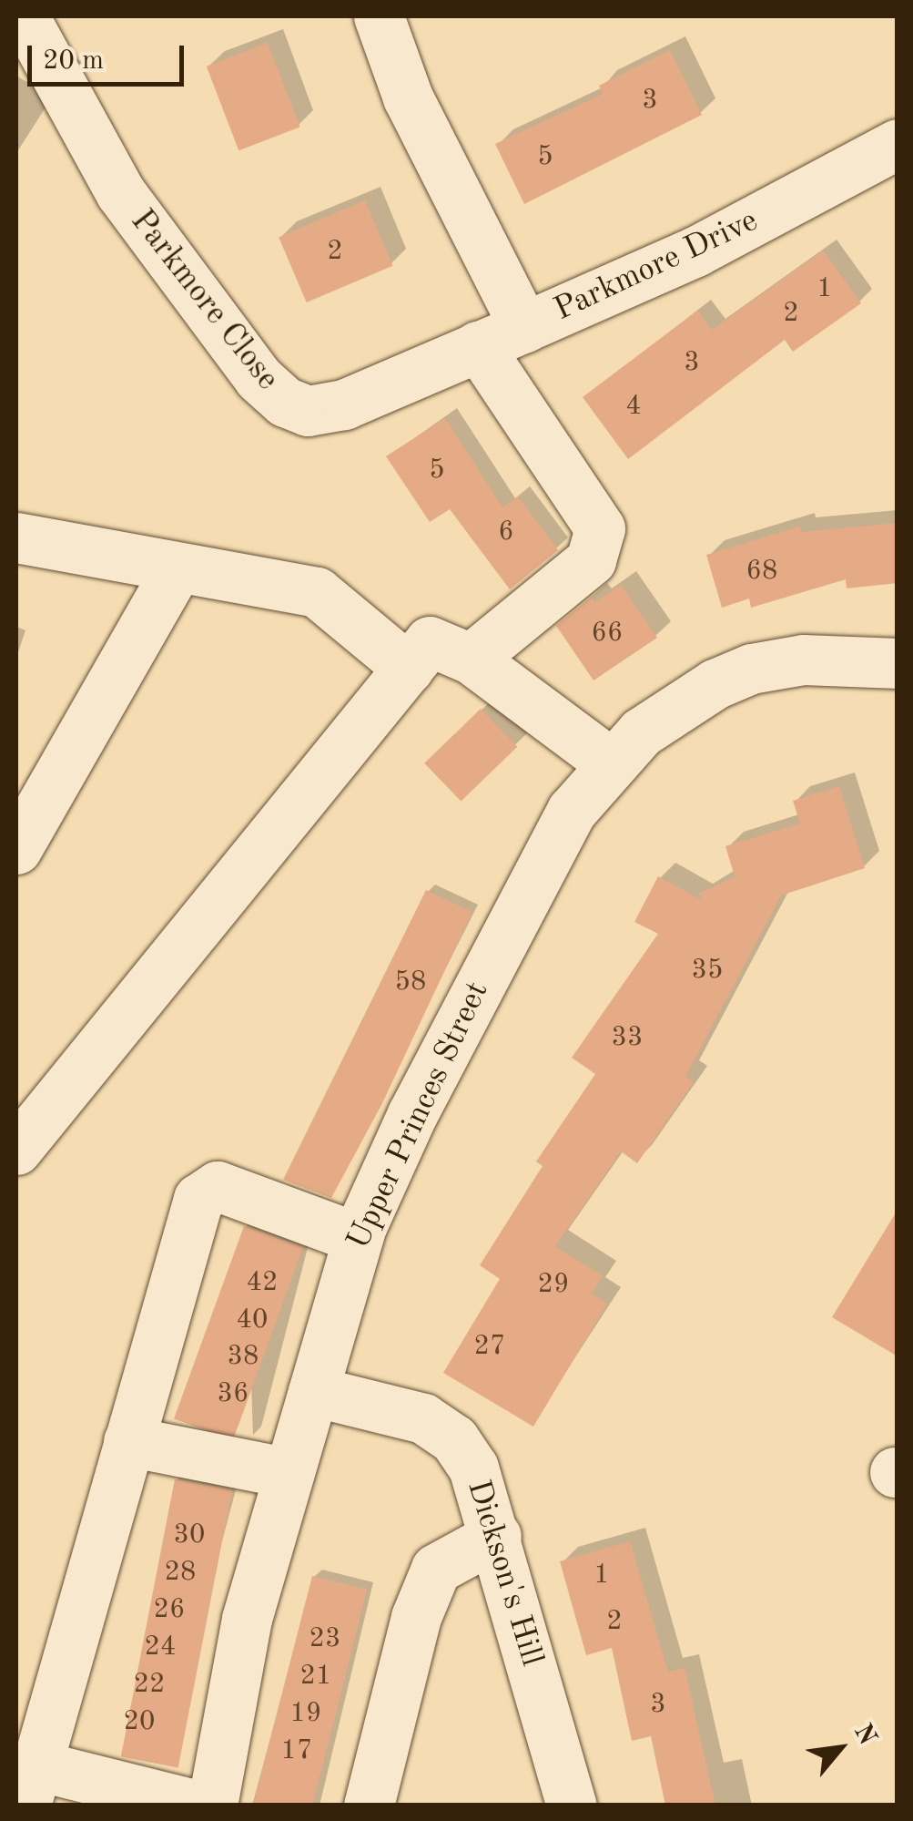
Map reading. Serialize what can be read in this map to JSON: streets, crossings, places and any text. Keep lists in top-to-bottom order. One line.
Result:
{"streets":{"street":["Parkmore Drive","Parkmore Close","Upper Princes Street","Dickson's Hill"]},"crossings":[["Parkmore Drive","Parkmore Close"],["Upper Princes Street","Dickson's Hill"]],"house_numbers":["3","5","2","1","2","3","4","5","6","68","66","35","58","33","42","29","40","27","38","36","30","28","1","26","2","23","24","21","22","3","19","20","17"],"scale_bar":"20 m","north":"top right"}
